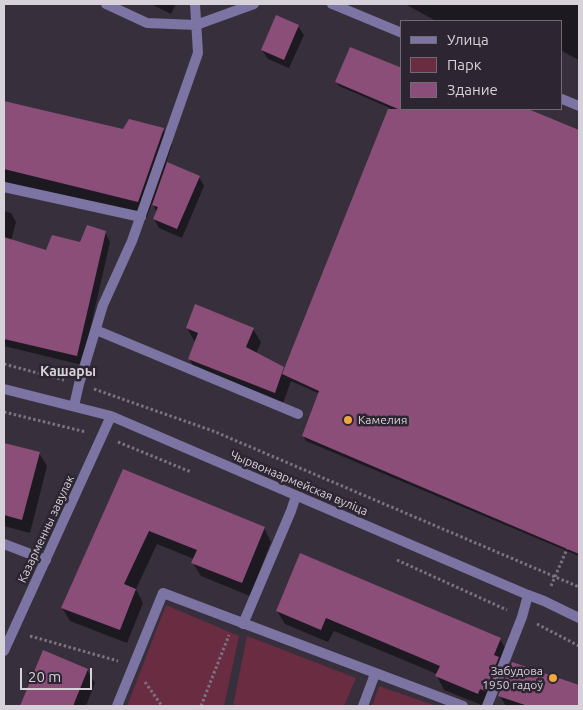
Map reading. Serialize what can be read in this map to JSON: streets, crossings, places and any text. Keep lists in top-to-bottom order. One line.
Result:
{"streets":{"street":["Чырвонаармейская вуліца","Казарменны завулак"]},"crossings":[["Чырвонаармейская вуліца","Казарменны завулак"]],"districts":["Кашары"],"places":["Камелия","Забудова 1950 гадоў"],"legend":["Улица","Парк","Здание"],"scale_bar":"20 m"}
